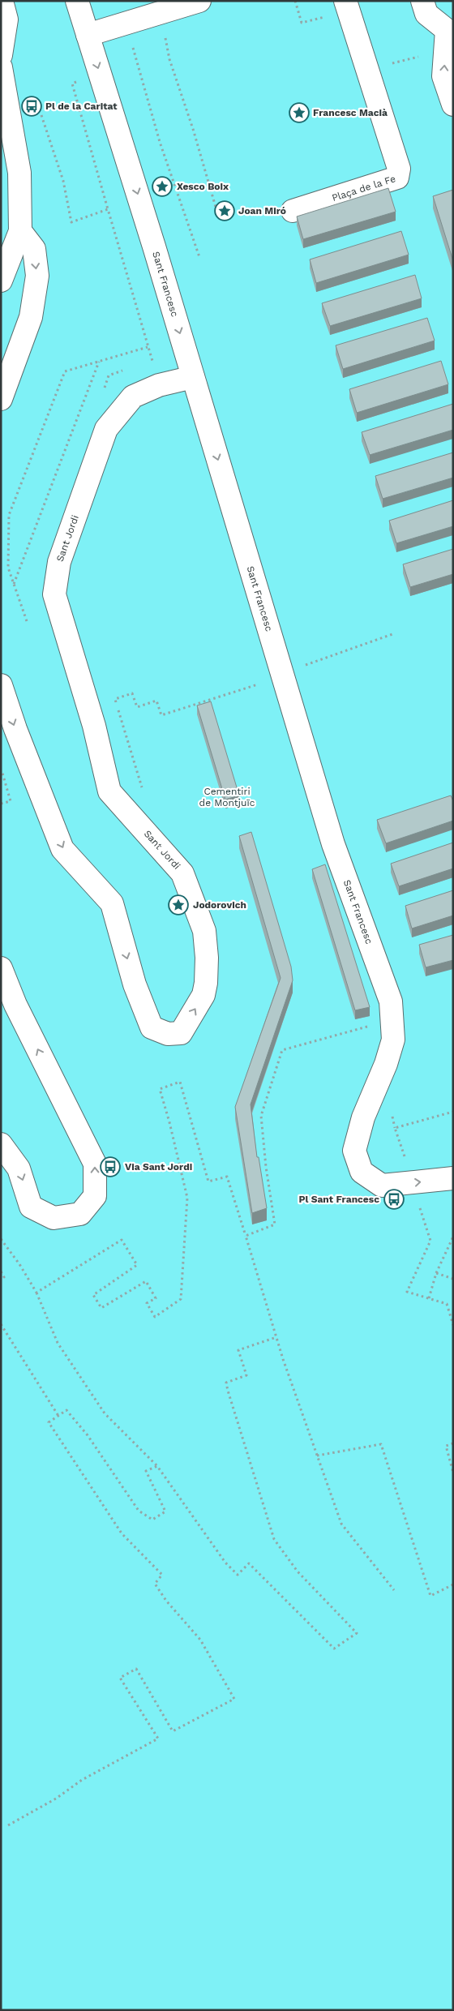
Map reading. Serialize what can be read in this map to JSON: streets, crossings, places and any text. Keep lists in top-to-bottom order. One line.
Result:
{"streets":{"lane":["Plaça de la Fe","Sant Francesc","Sant Jordi"]},"crossings":[["Sant Francesc","Sant Jordi"]],"one_way":["Sant Francesc"],"parks":["Cementiri de Montjuïc"],"places":{"bus stop":["Pl de la Caritat","Via Sant Jordi","Pl Sant Francesc"],"place":["Francesc Macià","Xesco Boix","Joan Miró","Jodorovich"]}}
